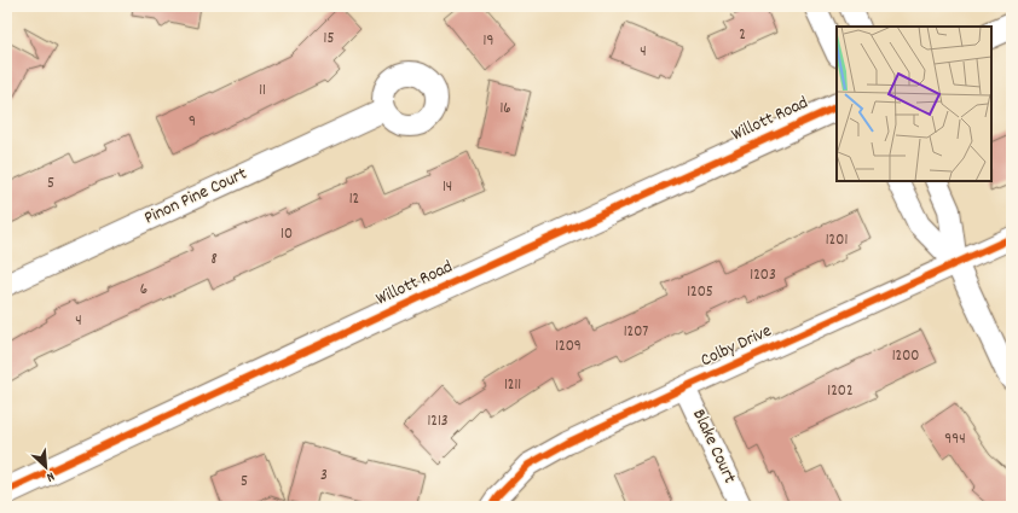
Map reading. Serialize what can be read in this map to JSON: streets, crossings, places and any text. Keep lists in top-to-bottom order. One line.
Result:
{"streets":{"main road":["Willott Road"],"street":["Pinon Pine Court","Colby Drive","Blake Court"]},"crossings":[["Colby Drive","Blake Court"]],"house_numbers":["2","15","19","4","11","16","9","5","14","12","10","1201","8","1203","6","1205","4","1207","1209","1200","1211","1202","1213","994","3","5"],"north":"bottom right"}
